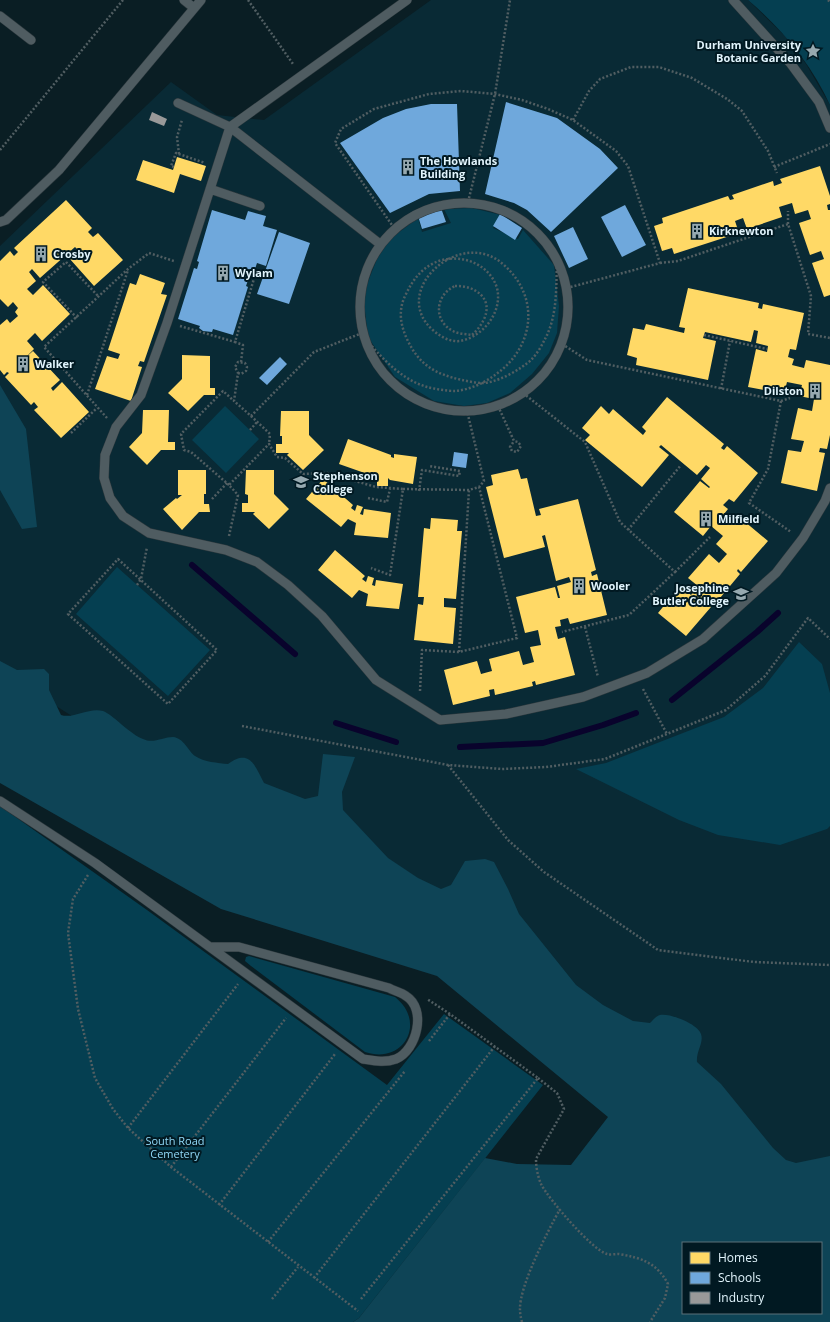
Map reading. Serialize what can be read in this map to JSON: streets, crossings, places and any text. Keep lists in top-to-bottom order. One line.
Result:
{"parks":["South Road Cemetery"],"places":{"place":["Durham University Botanic Garden"],"building":["The Howlands Building","Kirknewton","Crosby","Wylam","Walker","Dilston","Milfield","Wooler"],"school or university":["Stephenson College","Josephine Butler College"]},"legend":["Homes","Schools","Industry"]}
